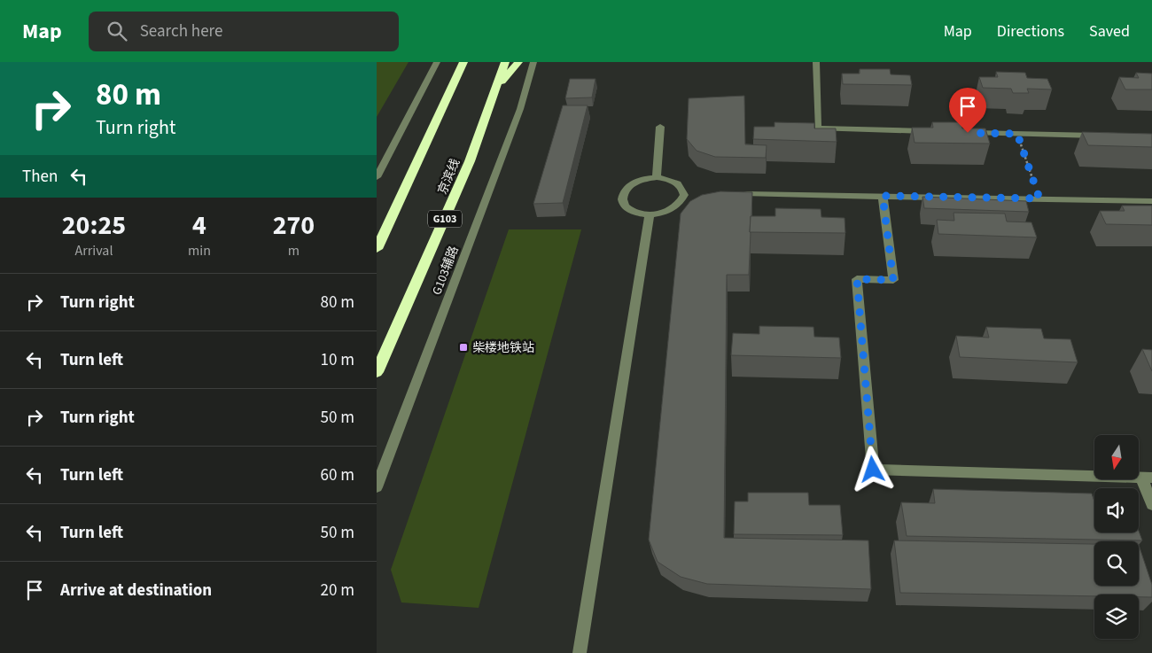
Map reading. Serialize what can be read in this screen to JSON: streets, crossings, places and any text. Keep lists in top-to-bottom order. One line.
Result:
{"streets":{"highway":["京滨线","G103"],"street":["G103辅路"]},"places":{"transit":["柴楼地铁站"]},"north":"bottom","page":{"header":"Map","search":"Search here","nav":["Map","Directions","Saved"],"turn":["80 m","Turn right"],"then":"Then","eta":["20:25","Arrival","4","min","270","m"],"list":[{"name":"Turn right","value":"80 m"},{"name":"Turn left","value":"10 m"},{"name":"Turn right","value":"50 m"},{"name":"Turn left","value":"60 m"},{"name":"Turn left","value":"50 m"},{"name":"Arrive at destination","value":"20 m"}]}}
